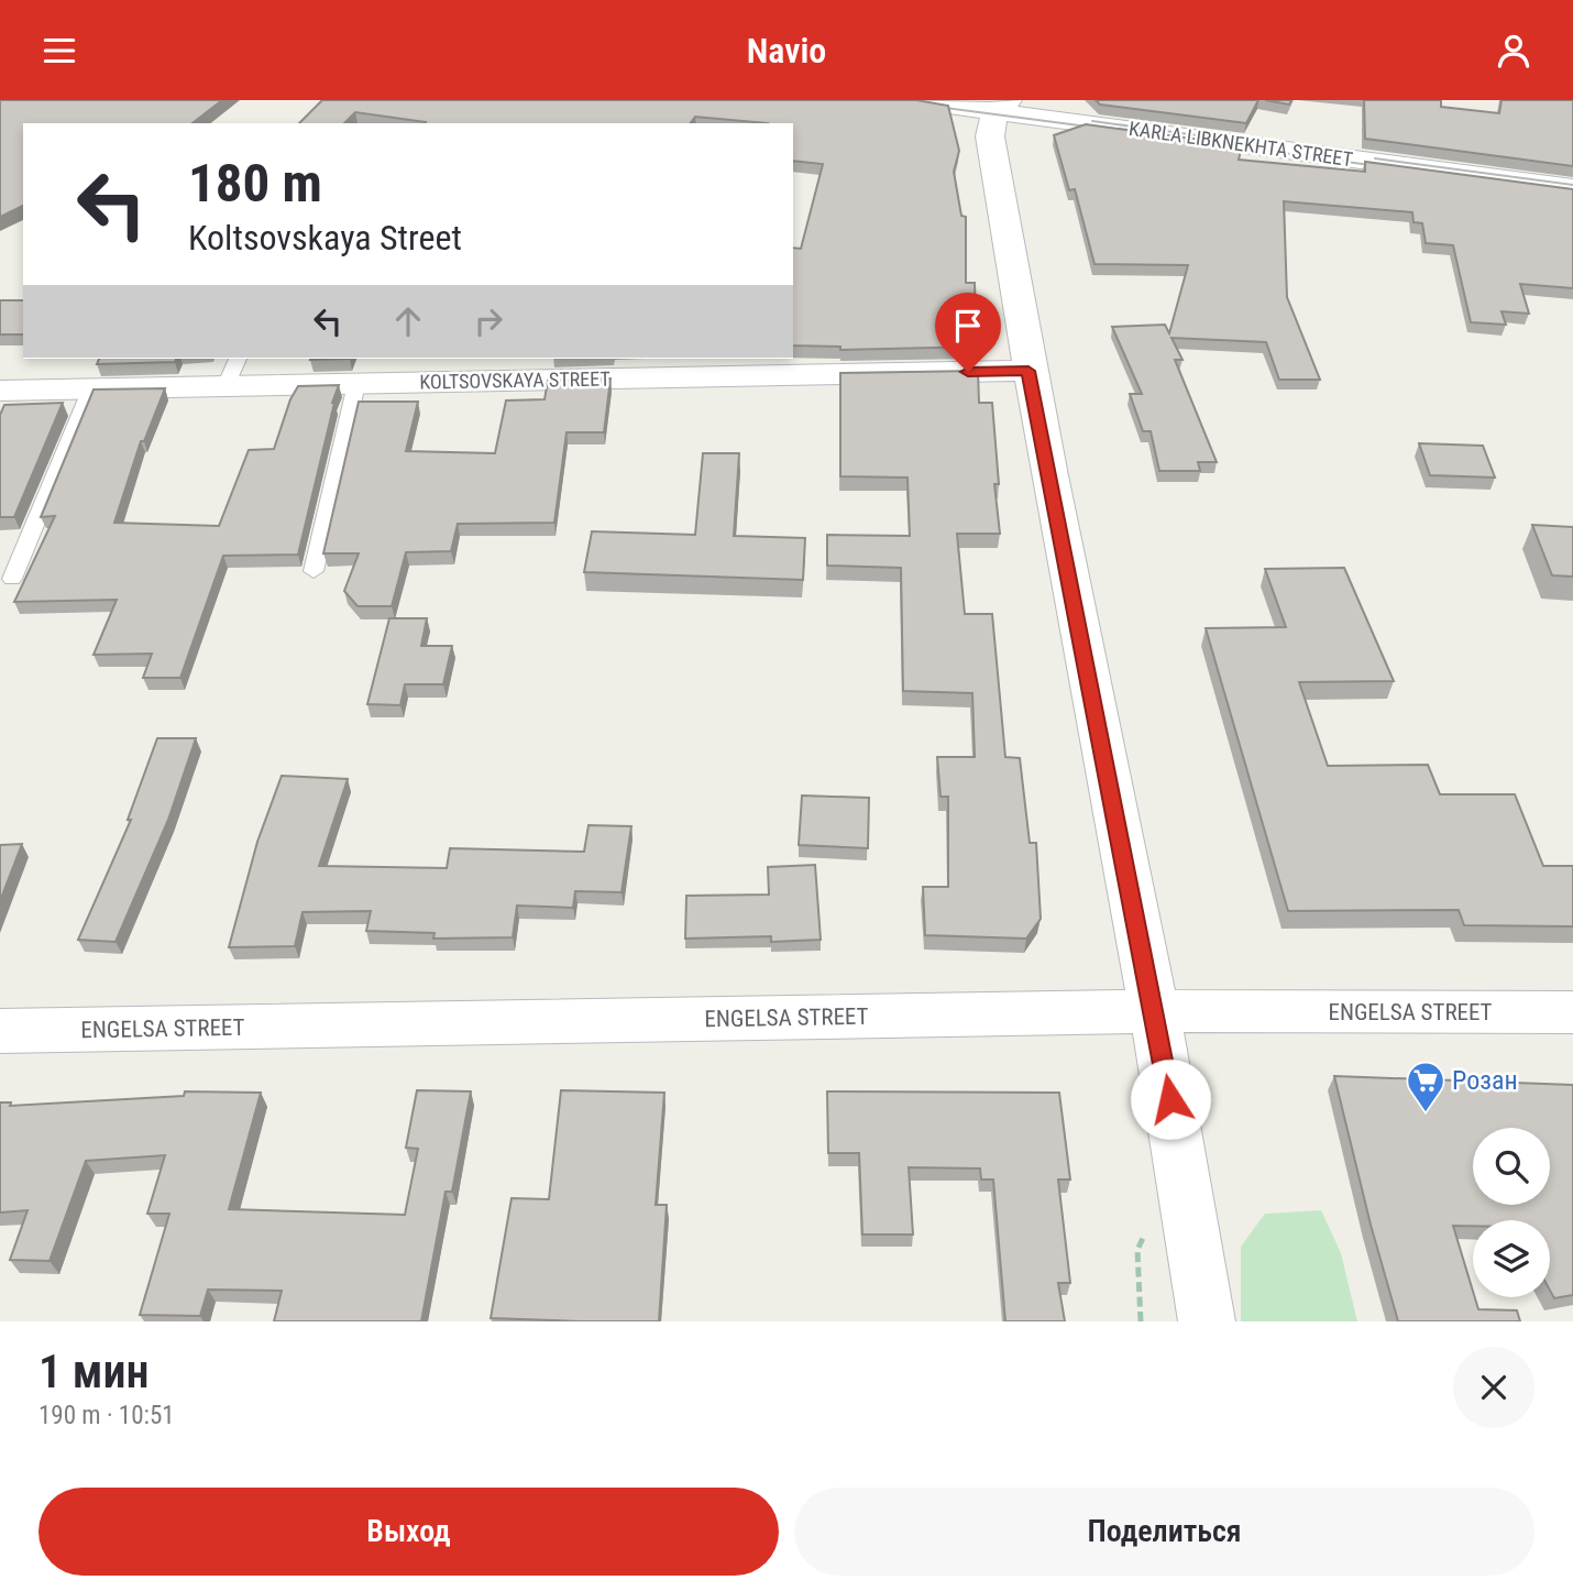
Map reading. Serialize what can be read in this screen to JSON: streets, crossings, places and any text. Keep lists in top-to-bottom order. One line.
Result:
{"streets":{"street":["KARLA LIBKNEKHTA STREET","KOLTSOVSKAYA STREET","ENGELSA STREET"]},"places":{"supermarket":["Розан"]},"page":{"header":"Navio","turn":["180 m","Koltsovskaya Street"],"heading":["1 мин","190 m · 10:51"],"buttons":["Выход","Поделиться"]}}
